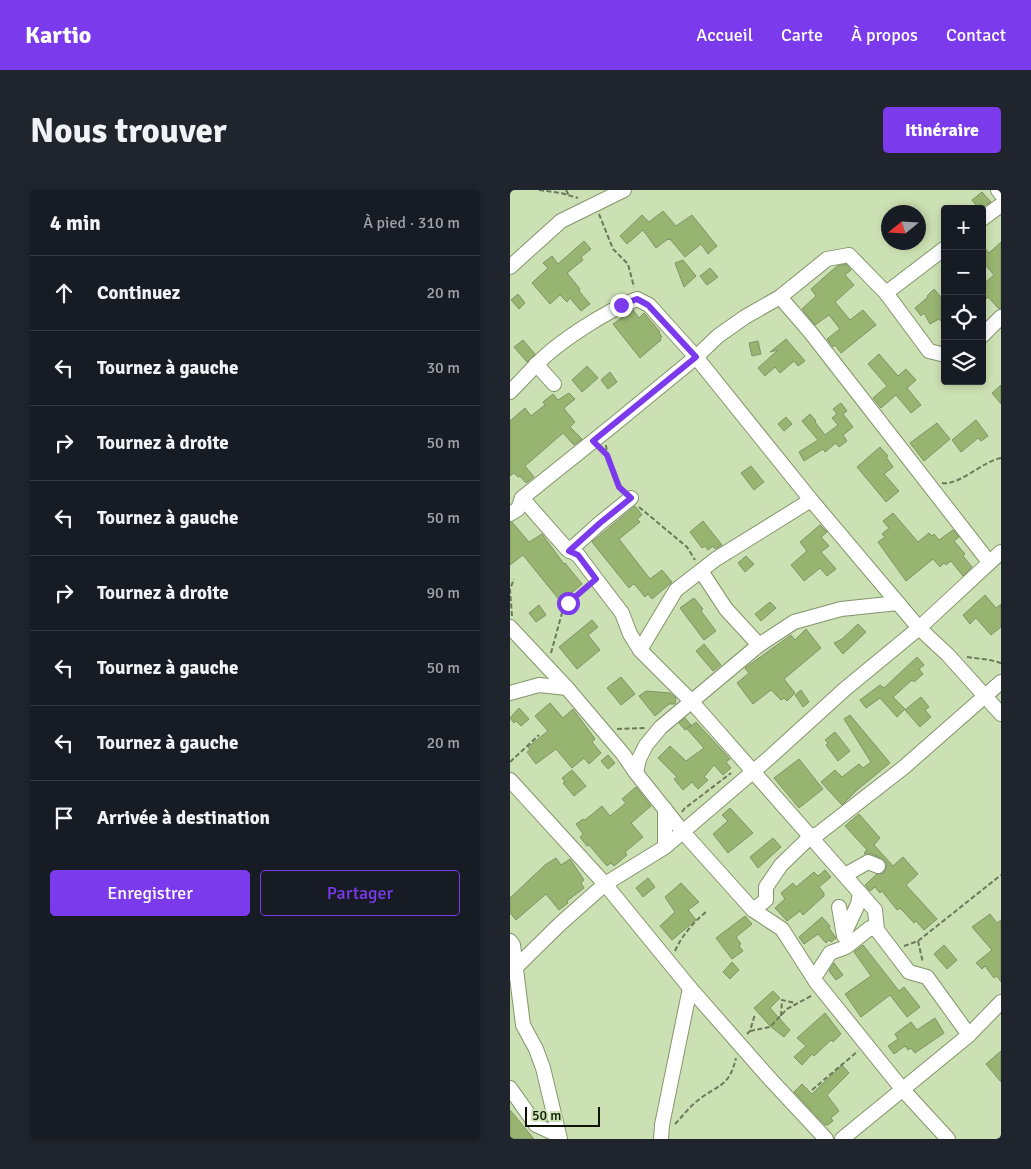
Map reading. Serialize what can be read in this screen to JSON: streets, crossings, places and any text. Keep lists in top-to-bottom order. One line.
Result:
{"scale_bar":"50 m","north":"left","page":{"header":"Kartio","nav":["Accueil","Carte","À propos","Contact"],"buttons":["Itinéraire",["Enregistrer","Partager"]],"title":"Nous trouver","heading":["4 min","À pied · 310 m"],"map_buttons":["+","−"],"list":[["Continuez","20 m"],["Tournez à gauche","30 m"],["Tournez à droite","50 m"],["Tournez à gauche","50 m"],["Tournez à droite","90 m"],["Tournez à gauche","50 m"],["Tournez à gauche","20 m"],"Arrivée à destination"],"scale":"50 m"}}
